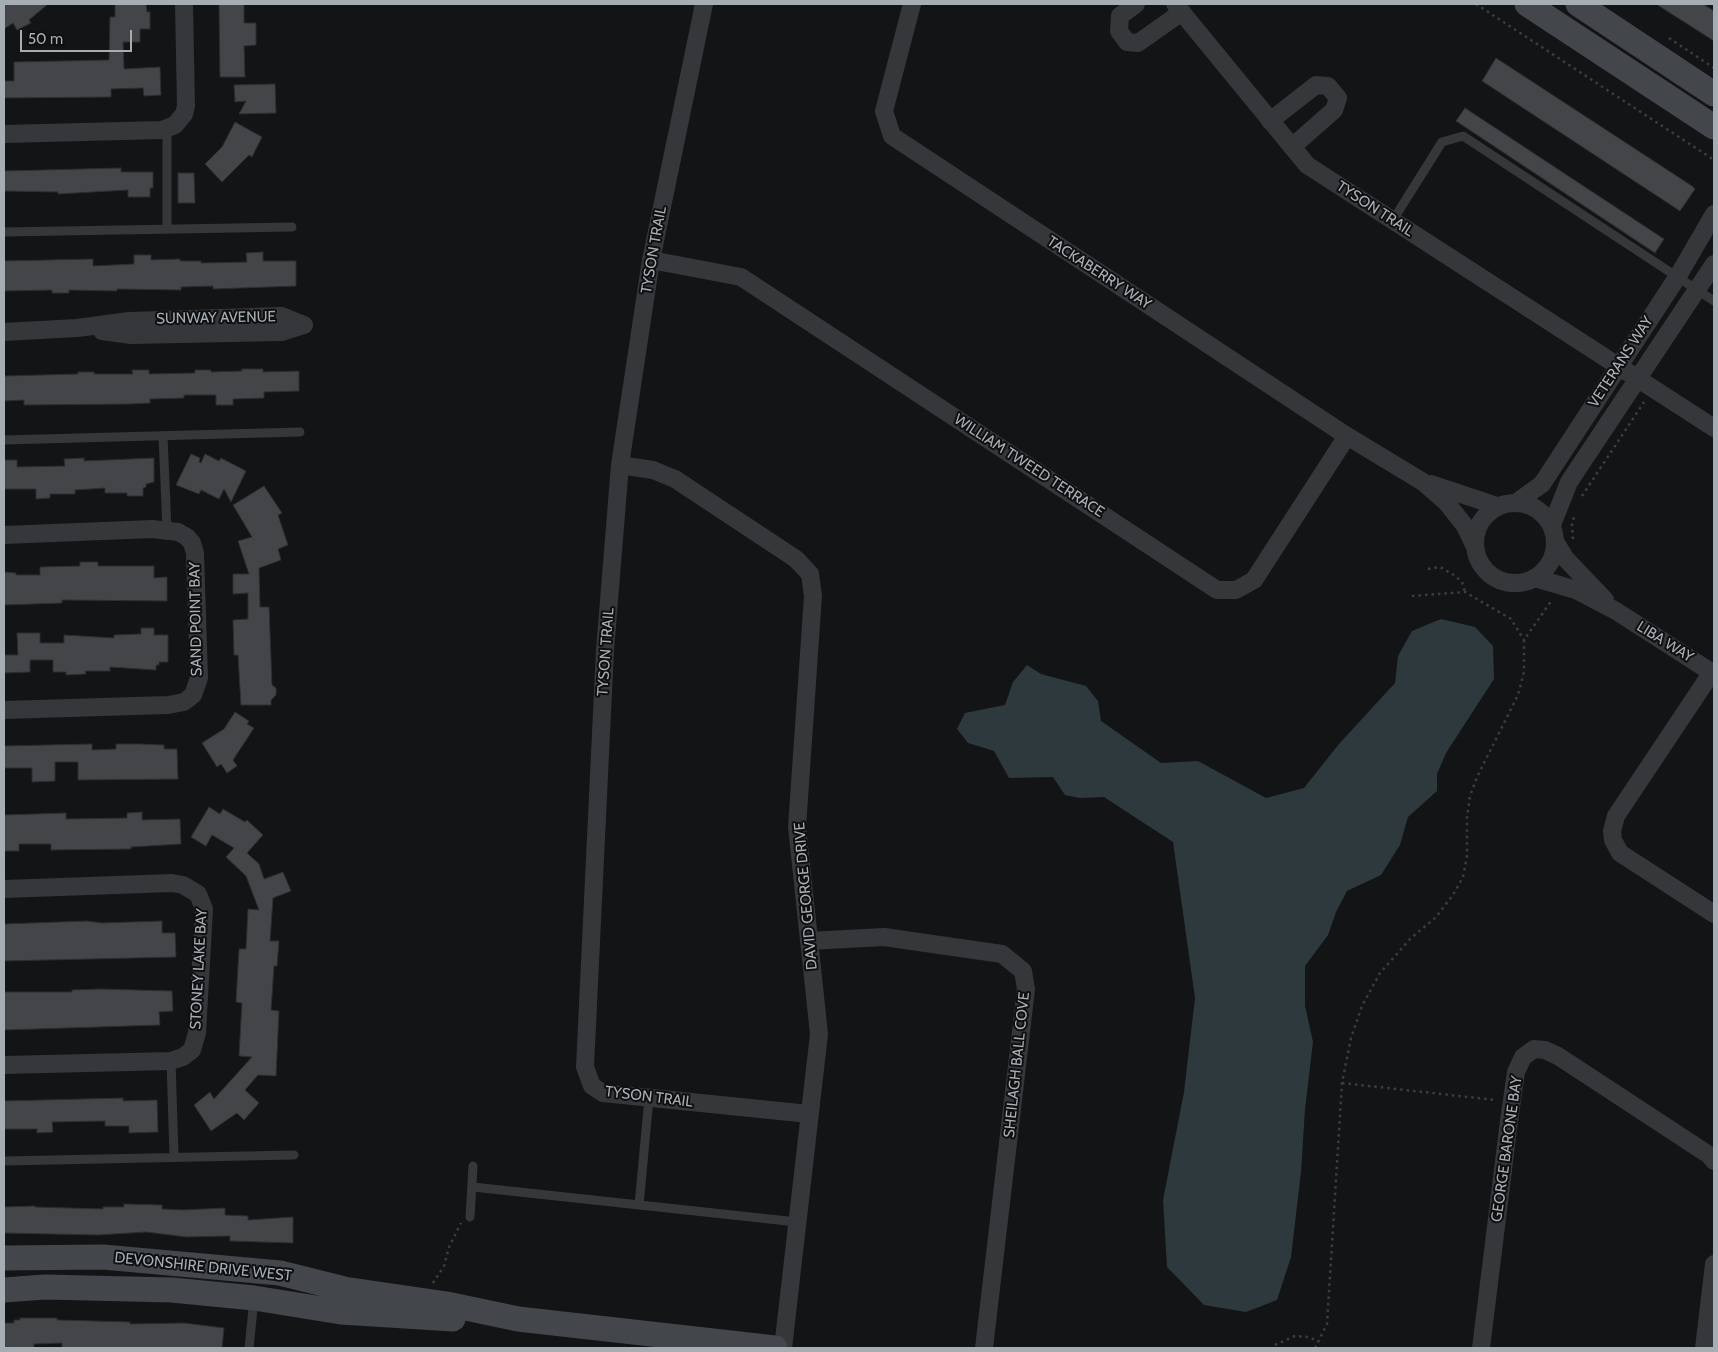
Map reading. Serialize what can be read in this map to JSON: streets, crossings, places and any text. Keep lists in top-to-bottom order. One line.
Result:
{"streets":{"street":["TYSON TRAIL","TACKABERRY WAY","SUNWAY AVENUE","VETERANS WAY","WILLIAM TWEED TERRACE","SAND POINT BAY","LIBA WAY","DAVID GEORGE DRIVE","STONEY LAKE BAY","SHEILAGH BALL COVE","GEORGE BARONE BAY","DEVONSHIRE DRIVE WEST"]},"crossings":[["TYSON TRAIL","VETERANS WAY"],["TYSON TRAIL","WILLIAM TWEED TERRACE"],["TYSON TRAIL","DAVID GEORGE DRIVE"],["TACKABERRY WAY","WILLIAM TWEED TERRACE"],["VETERANS WAY","LIBA WAY"],["DAVID GEORGE DRIVE","SHEILAGH BALL COVE"]],"scale_bar":"50 m"}
